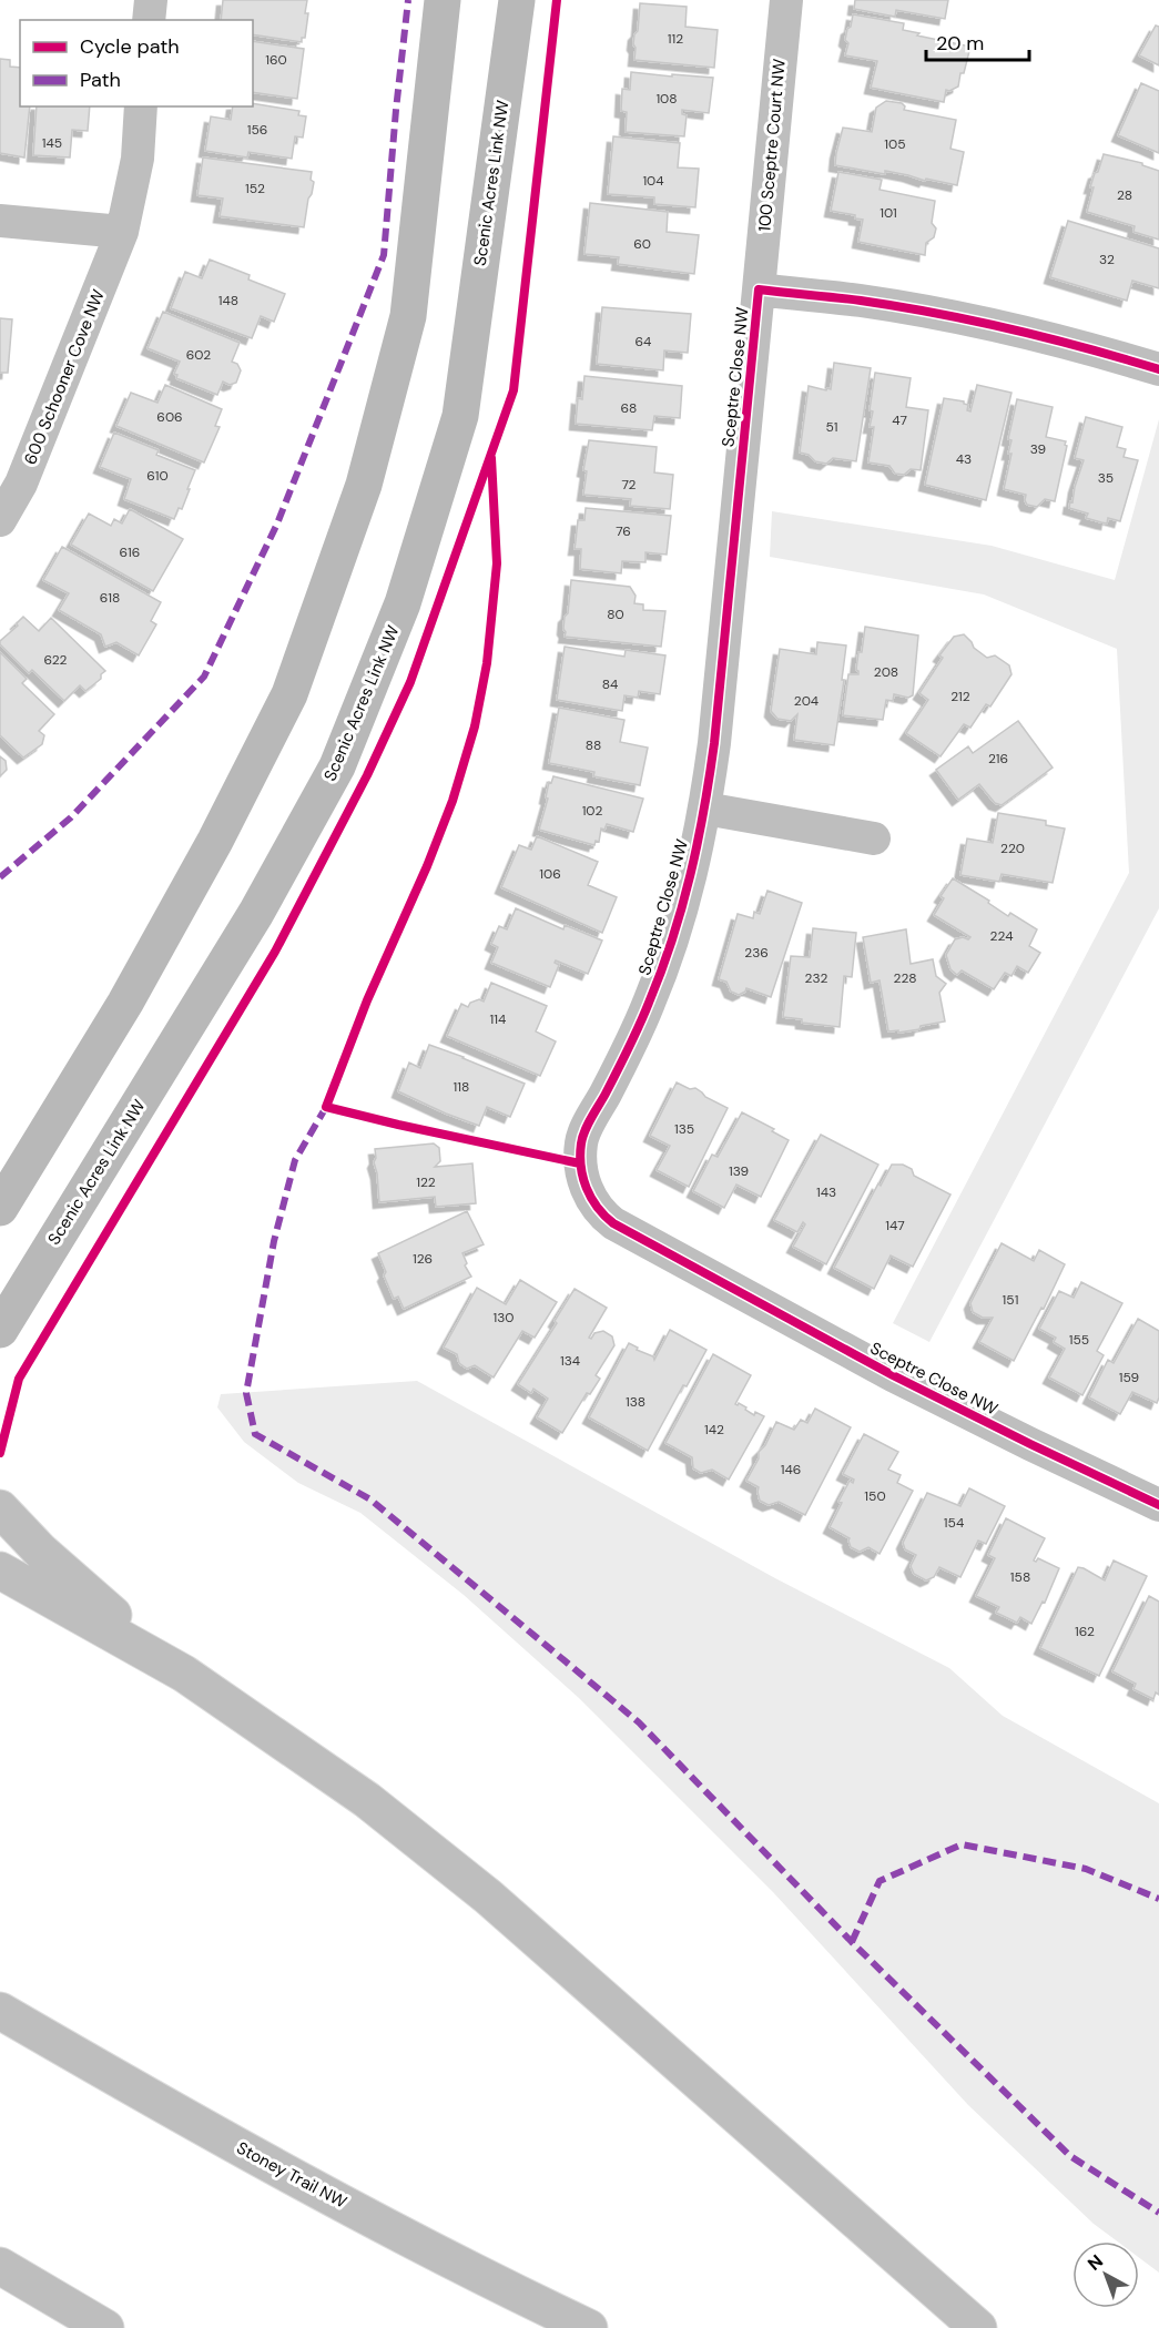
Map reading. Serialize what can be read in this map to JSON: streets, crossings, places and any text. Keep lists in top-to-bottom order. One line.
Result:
{"streets":{"highway":["Stoney Trail NW"],"street":["100 Sceptre Court NW","Scenic Acres Link NW","600 Schooner Cove NW","Sceptre Close NW"]},"crossings":[["100 Sceptre Court NW","Sceptre Close NW"]],"house_numbers":["112","160","108","156","145","105","104","152","28","101","60","32","148","64","602","68","606","47","51","39","43","610","35","72","76","616","618","80","622","208","84","212","204","88","216","102","220","106","224","236","232","228","114","118","135","139","122","143","147","126","151","130","155","134","159","138","142","146","150","154","158","162"],"legend":["Cycle path","Path"],"scale_bar":"20 m","north":"top left"}
